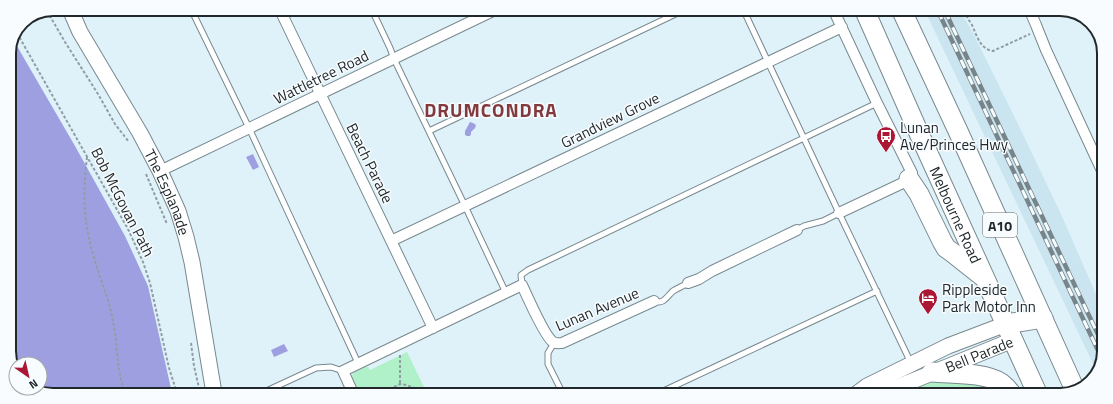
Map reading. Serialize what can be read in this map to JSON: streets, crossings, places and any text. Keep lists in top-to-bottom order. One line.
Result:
{"streets":{"highway":["Melbourne Road","A10","Bell Parade"],"street":["Wattletree Road","Grandview Grove","Beach Parade","The Esplanade","Lunan Avenue"],"path":["Bob McGovan Path"]},"crossings":[["Wattletree Road","Beach Parade"],["Wattletree Road","The Esplanade"],["Grandview Grove","Beach Parade"],["Melbourne Road","Bell Parade"],["A10","Bell Parade"]],"districts":["DRUMCONDRA"],"places":{"bus stop":["Lunan Ave/Princes Hwy"],"hotel":["Rippleside Park Motor Inn"]},"north":"bottom right"}
